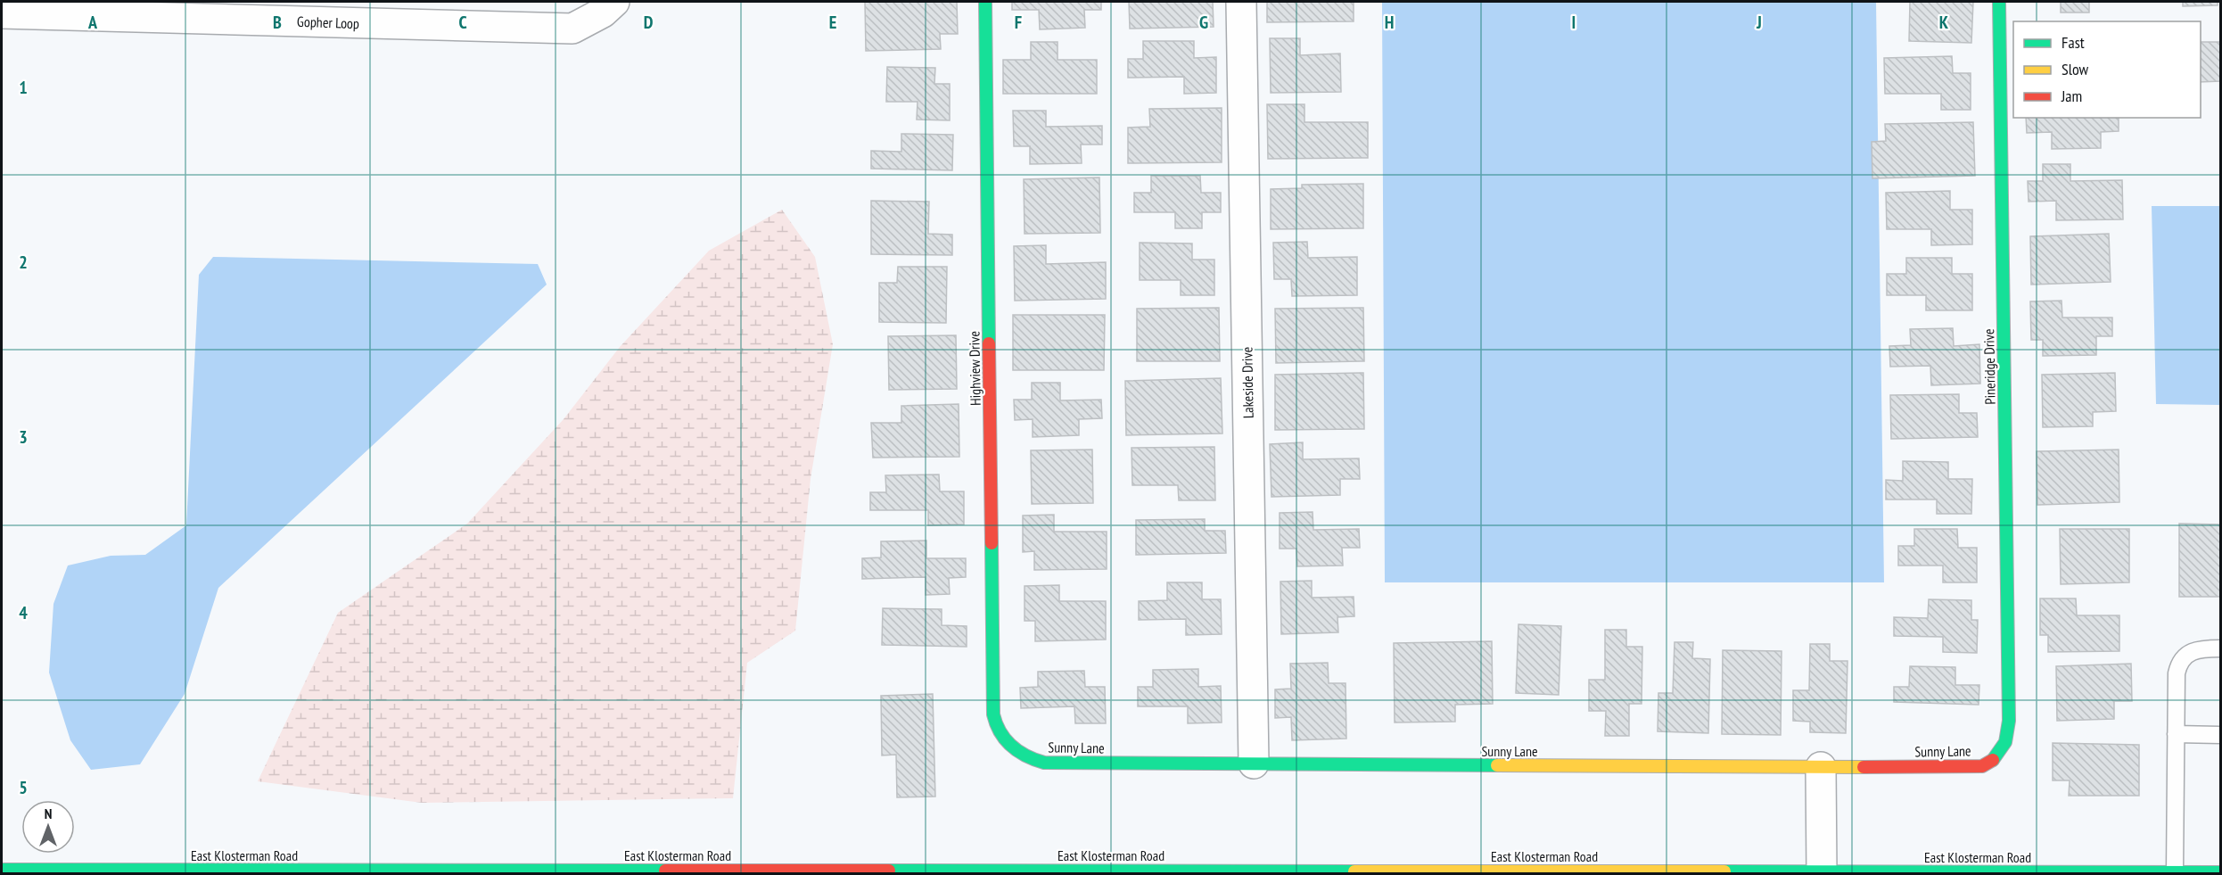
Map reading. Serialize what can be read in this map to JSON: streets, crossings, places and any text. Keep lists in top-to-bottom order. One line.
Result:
{"streets":{"street":["Gopher Loop","Pineridge Drive","Highview Drive","Lakeside Drive","Sunny Lane","East Klosterman Road"]},"crossings":[["Pineridge Drive","Sunny Lane"],["Highview Drive","Sunny Lane"],["Lakeside Drive","Sunny Lane"]],"legend":["Fast","Slow","Jam"],"north":"top","grid":{"columns":["A","B","C","D","E","F","G","H","I","J","K"],"rows":["1","2","3","4","5"]}}
